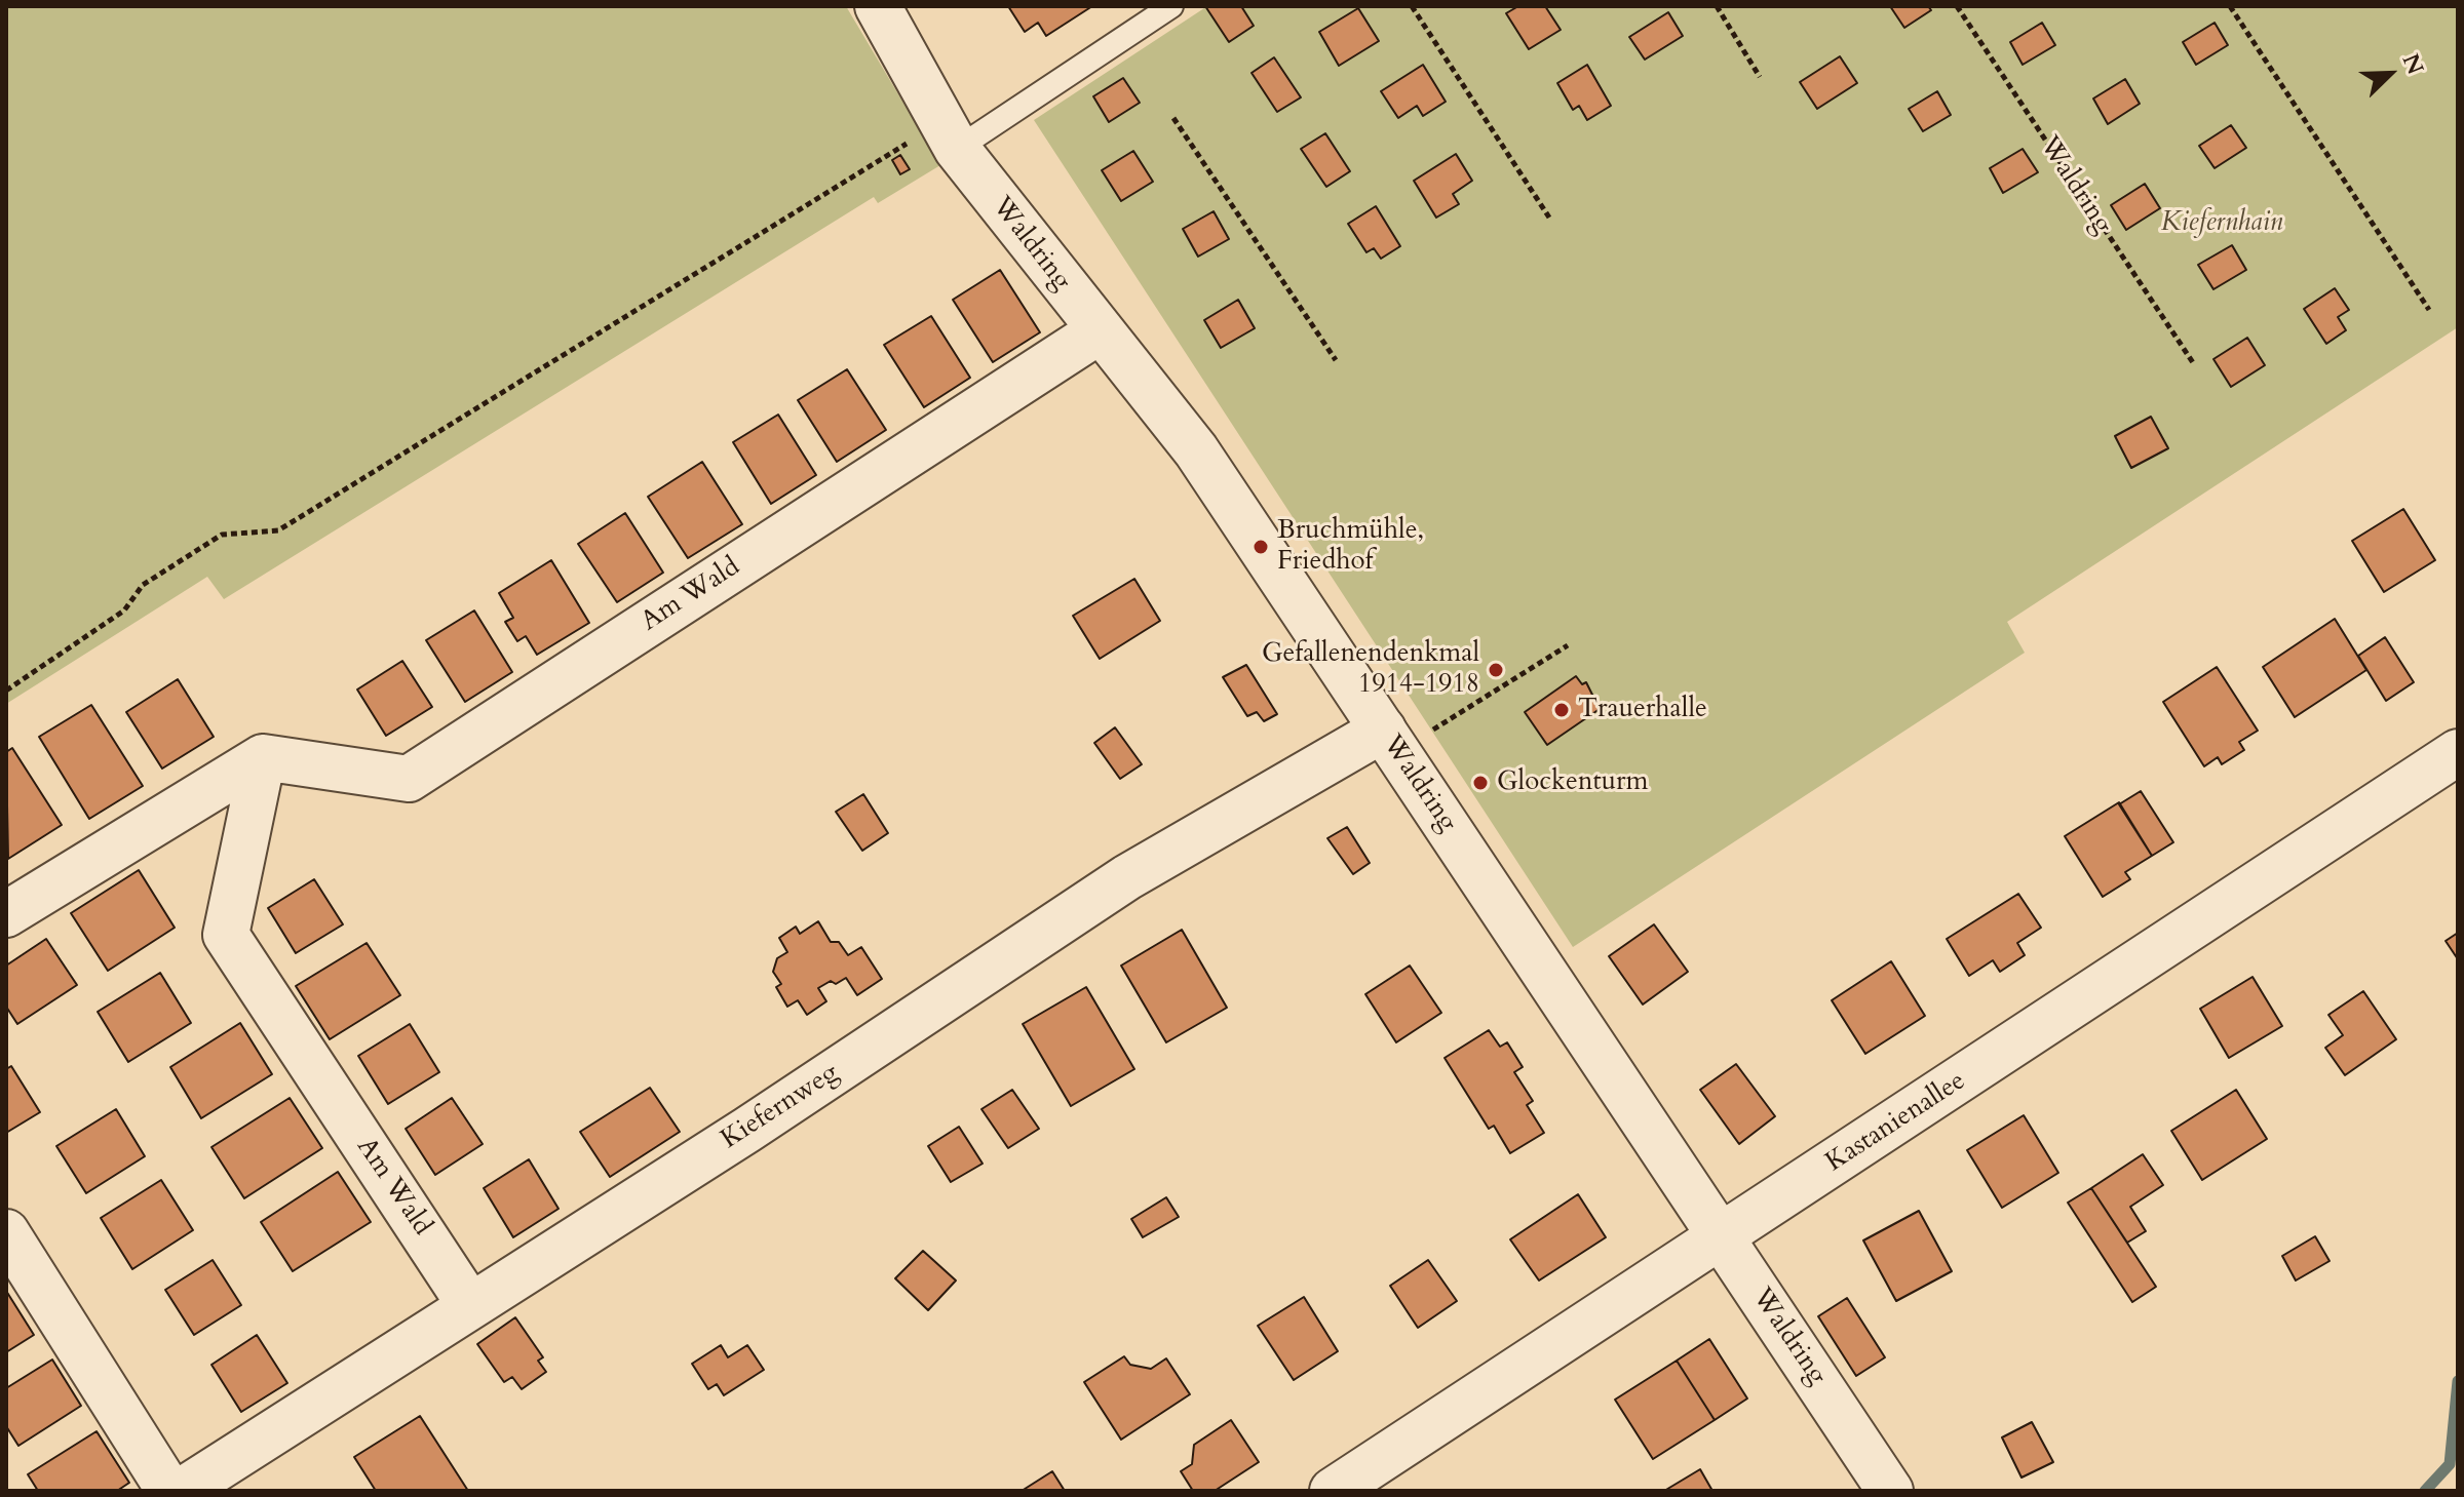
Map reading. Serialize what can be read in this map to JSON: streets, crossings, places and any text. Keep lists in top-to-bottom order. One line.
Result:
{"streets":{"street":["Waldring","Am Wald","Kiefernweg","Kastanienallee"]},"crossings":[["Waldring","Am Wald"],["Waldring","Kiefernweg"],["Waldring","Kastanienallee"],["Am Wald","Kiefernweg"]],"parks":["Kiefernhain"],"places":["Bruchmühle, Friedhof","Gefallenendenkmal 1914-1918","Trauerhalle","Glockenturm"],"north":"top right"}
